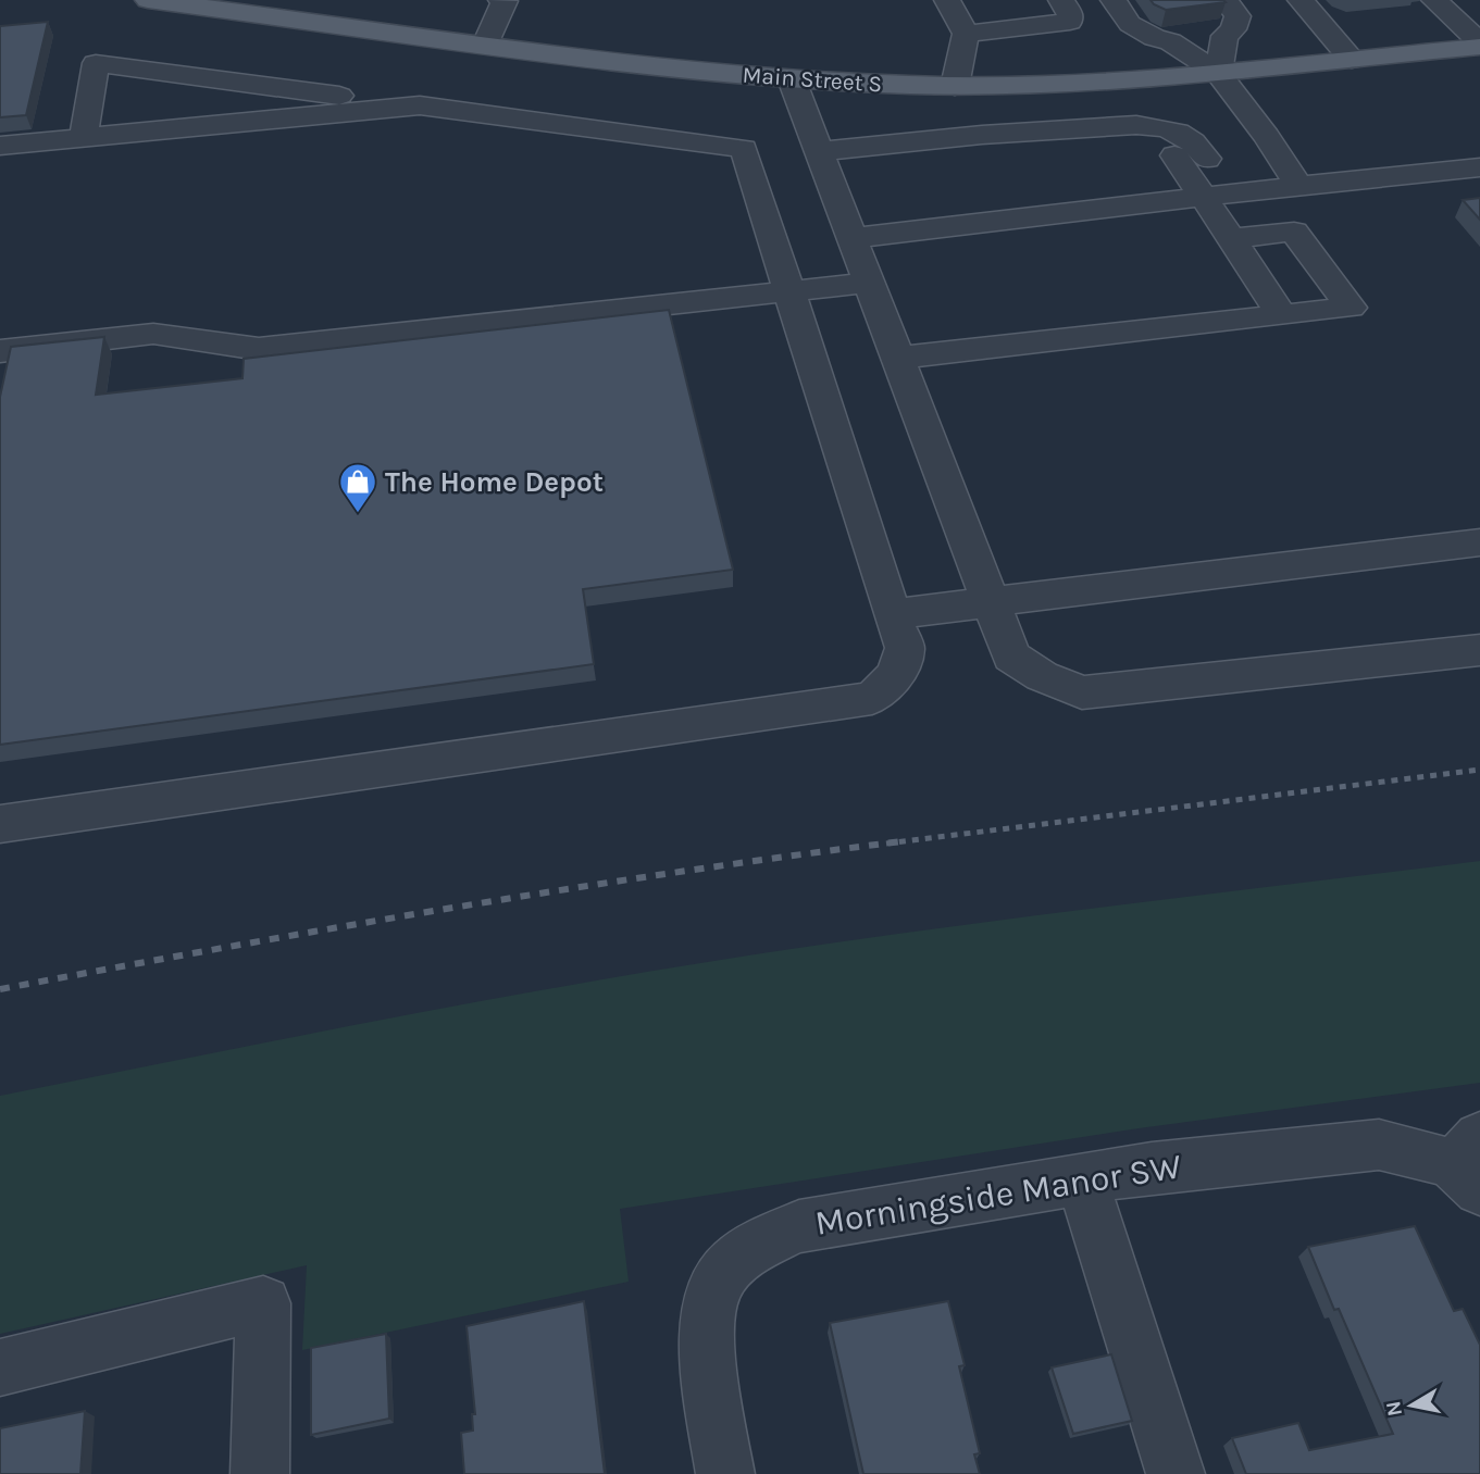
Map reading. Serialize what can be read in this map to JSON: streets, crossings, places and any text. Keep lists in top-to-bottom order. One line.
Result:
{"streets":{"main road":["Main Street S"],"street":["Morningside Manor SW"]},"places":{"shop":["The Home Depot"]},"north":"left"}
